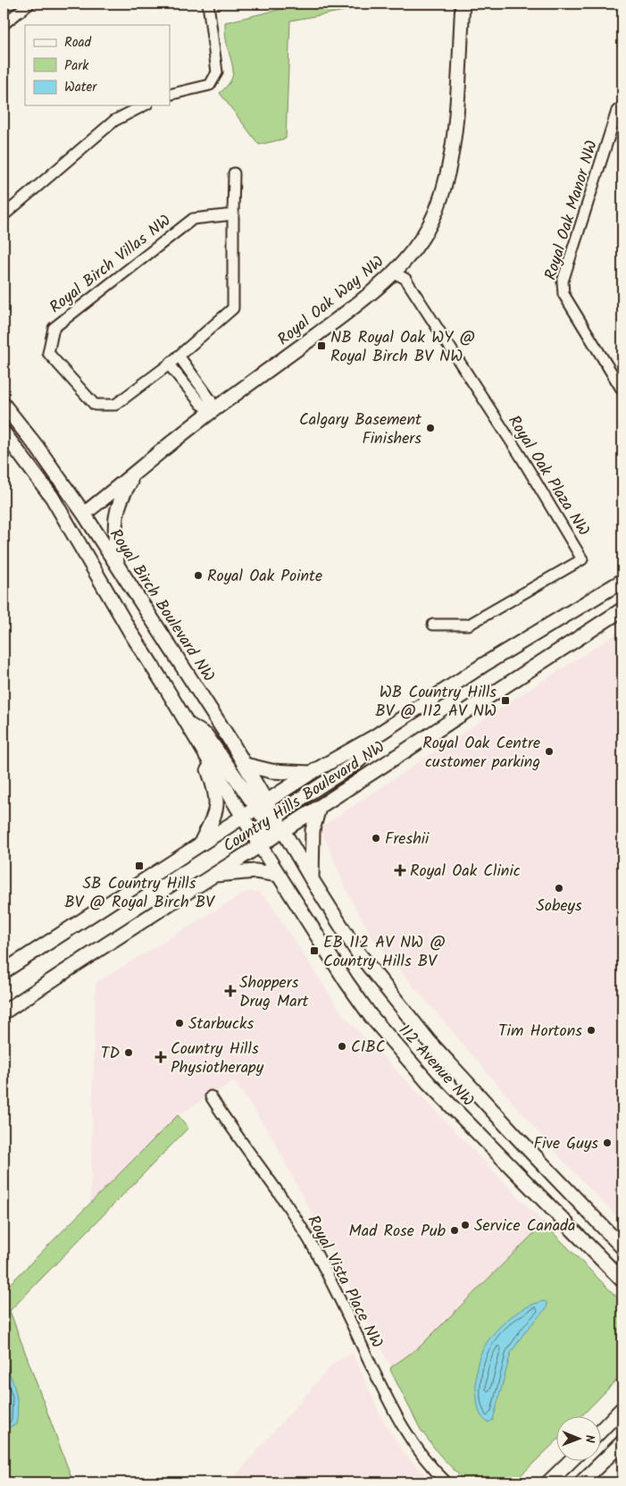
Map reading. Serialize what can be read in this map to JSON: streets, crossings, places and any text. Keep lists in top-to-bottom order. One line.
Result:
{"streets":{"street":["Royal Oak Manor NW","Royal Birch Villas NW","Royal Oak Way NW","Royal Oak Plaza NW","Royal Birch Boulevard NW","Country Hills Boulevard NW","112 Avenue NW","Royal Vista Place NW"]},"crossings":[["Royal Oak Way NW","Royal Oak Plaza NW"],["Royal Oak Way NW","Royal Birch Boulevard NW"],["Royal Birch Boulevard NW","Country Hills Boulevard NW"],["Royal Birch Boulevard NW","112 Avenue NW"],["Country Hills Boulevard NW","112 Avenue NW"]],"places":{"transit":["NB Royal Oak WY @ Royal Birch BV NW","WB Country Hills BV @ 112 AV NW","SB Country Hills BV @ Royal Birch BV","EB 112 AV NW @ Country Hills BV"],"other":["Calgary Basement Finishers","Royal Oak Pointe","Royal Oak Centre customer parking","Freshii","Sobeys","Starbucks","Tim Hortons","CIBC","TD","Five Guys","Service Canada","Mad Rose Pub"],"health":["Royal Oak Clinic","Shoppers Drug Mart","Country Hills Physiotherapy"]},"legend":["Road","Park","Water"],"north":"right"}
